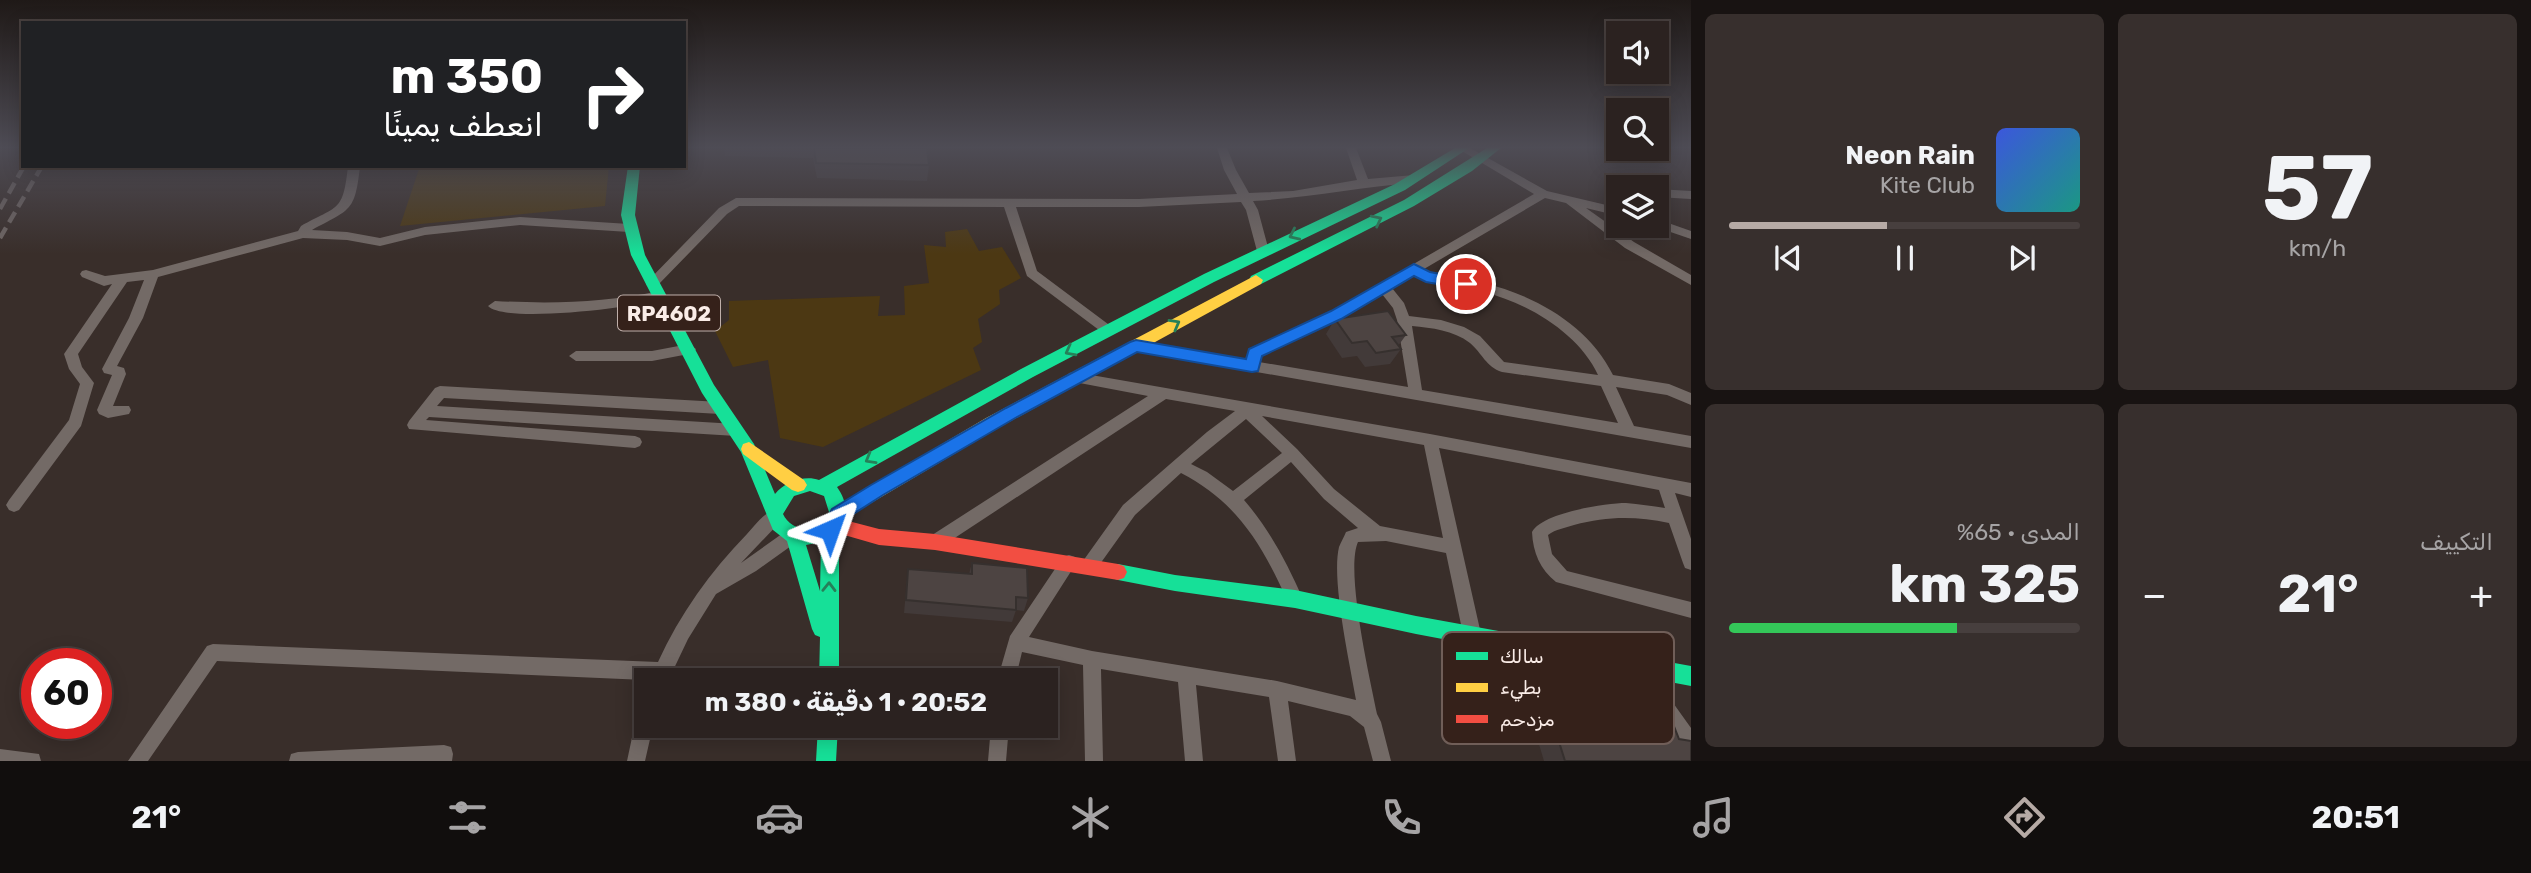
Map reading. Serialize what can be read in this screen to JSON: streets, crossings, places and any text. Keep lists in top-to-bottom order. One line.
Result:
{"streets":{"main road":["RP4602"]},"legend":["سالك","بطيء","مزدحم"],"page":{"tile":[["57","km/h"],"التكييف",["المدى · 65%","325 km"]],"turn":["350 m","انعطف يمينًا"],"song":["Neon Rain","Kite Club"],"heat":["−","21°","+"],"limit":"60","trip":"20:52 · 1 دقيقة · 380 m","tabs":["20:51","21°"]}}
